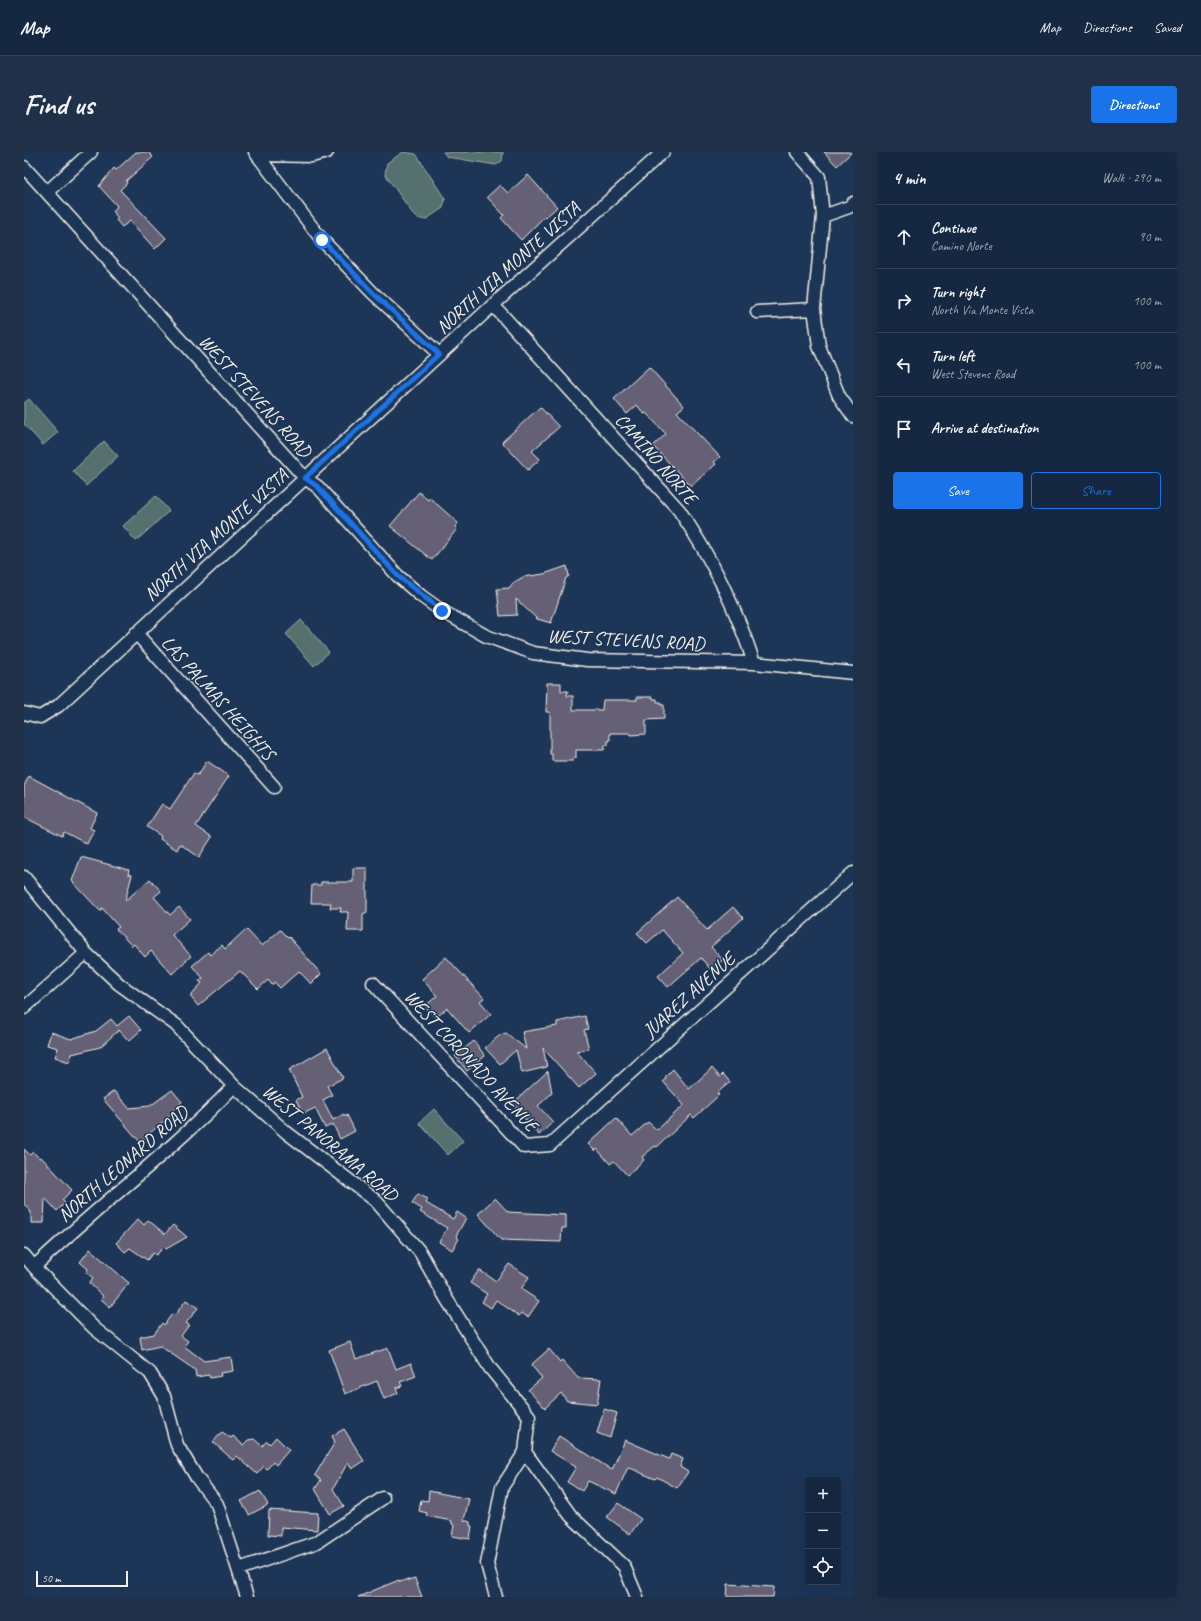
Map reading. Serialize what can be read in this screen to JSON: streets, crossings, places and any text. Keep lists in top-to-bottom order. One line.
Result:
{"streets":{"street":["NORTH VIA MONTE VISTA","WEST STEVENS ROAD","CAMINO NORTE","LAS PALMAS HEIGHTS","JUAREZ AVENUE","WEST CORONADO AVENUE","WEST PANORAMA ROAD","NORTH LEONARD ROAD"]},"crossings":[["NORTH VIA MONTE VISTA","WEST STEVENS ROAD"],["NORTH VIA MONTE VISTA","CAMINO NORTE"],["NORTH VIA MONTE VISTA","LAS PALMAS HEIGHTS"],["WEST STEVENS ROAD","CAMINO NORTE"],["JUAREZ AVENUE","WEST CORONADO AVENUE"],["WEST PANORAMA ROAD","NORTH LEONARD ROAD"]],"scale_bar":"50 m","page":{"header":"Map","nav":["Map","Directions","Saved"],"buttons":["Directions",["Save","Share"]],"title":"Find us","heading":["4 min","Walk · 290 m"],"list":[["Continue","Camino Norte","90 m"],["Turn right","North Via Monte Vista","100 m"],["Turn left","West Stevens Road","100 m"],"Arrive at destination"],"map_buttons":["+","−"],"scale":"50 m"}}
